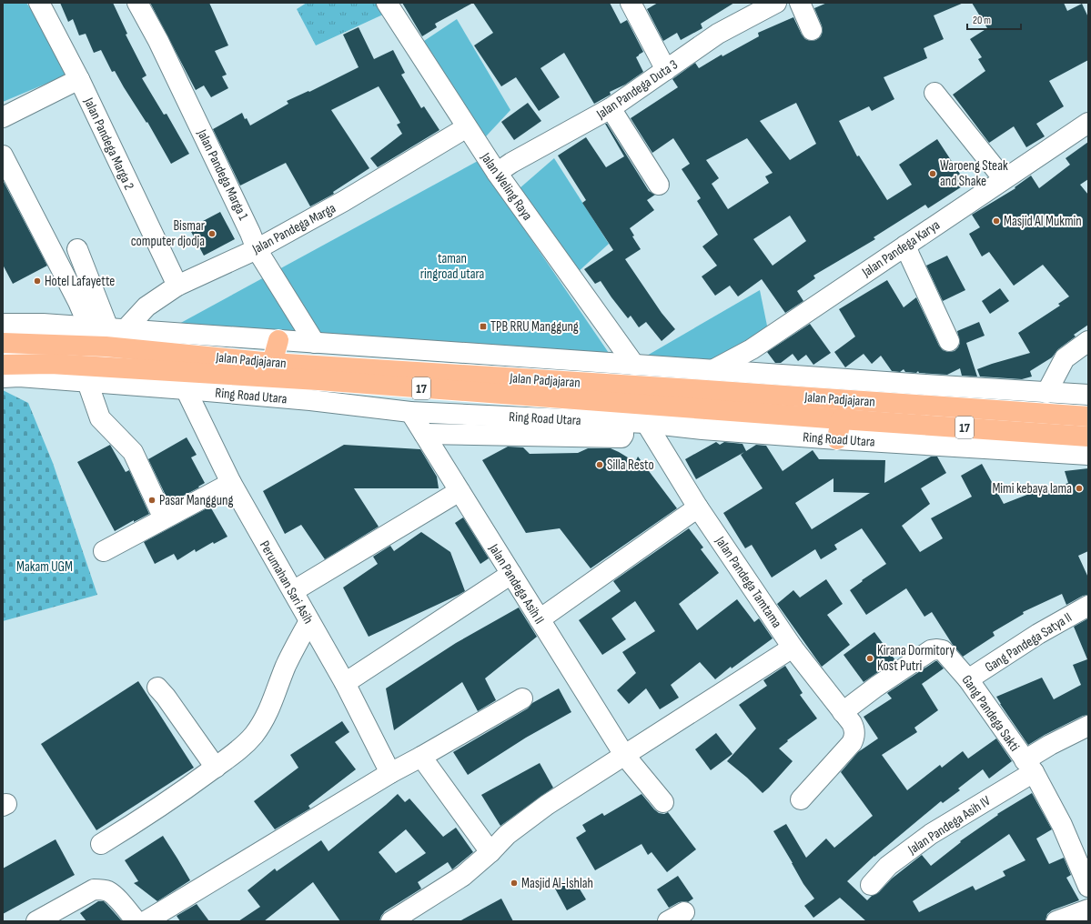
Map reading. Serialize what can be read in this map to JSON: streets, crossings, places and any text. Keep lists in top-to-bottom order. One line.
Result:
{"streets":{"highway":["Jalan Padjajaran","17"],"street":["Jalan Pandega Duta 3","Jalan Pandega Marga 2","Jalan Pandega Marga 1","Jalan Weling Raya","Jalan Pandega Marga","Jalan Pandega Karya","Ring Road Utara","Perumahan Sari Asih","Jalan Pandega Tamtama","Jalan Pandega Asih II","Gang Pandega Satya II","Gang Pandega Sakti","Jalan Pandega Asih IV"]},"crossings":[["Jalan Pandega Duta 3","Jalan Weling Raya"],["Jalan Pandega Marga 2","Jalan Pandega Marga"],["Jalan Pandega Marga 1","Jalan Pandega Marga"],["Jalan Weling Raya","Jalan Pandega Marga"],["Ring Road Utara","Perumahan Sari Asih"],["Ring Road Utara","Jalan Pandega Tamtama"],["Ring Road Utara","Jalan Pandega Asih II"],["Jalan Pandega Tamtama","Gang Pandega Sakti"],["Gang Pandega Satya II","Gang Pandega Sakti"],["Gang Pandega Sakti","Jalan Pandega Asih IV"]],"parks":["taman ringroad utara","Makam UGM"],"places":{"other":["Waroeng Steak and Shake","Masjid Al Mukmin","Bismar computer djodja","Hotel Lafayette","Silla Resto","Mimi kebaya lama","Pasar Manggung","Kirana Dormitory Kost Putri","Masjid Al-Ishlah"],"transit":["TPB RRU Manggung"]},"scale_bar":"20 m"}
